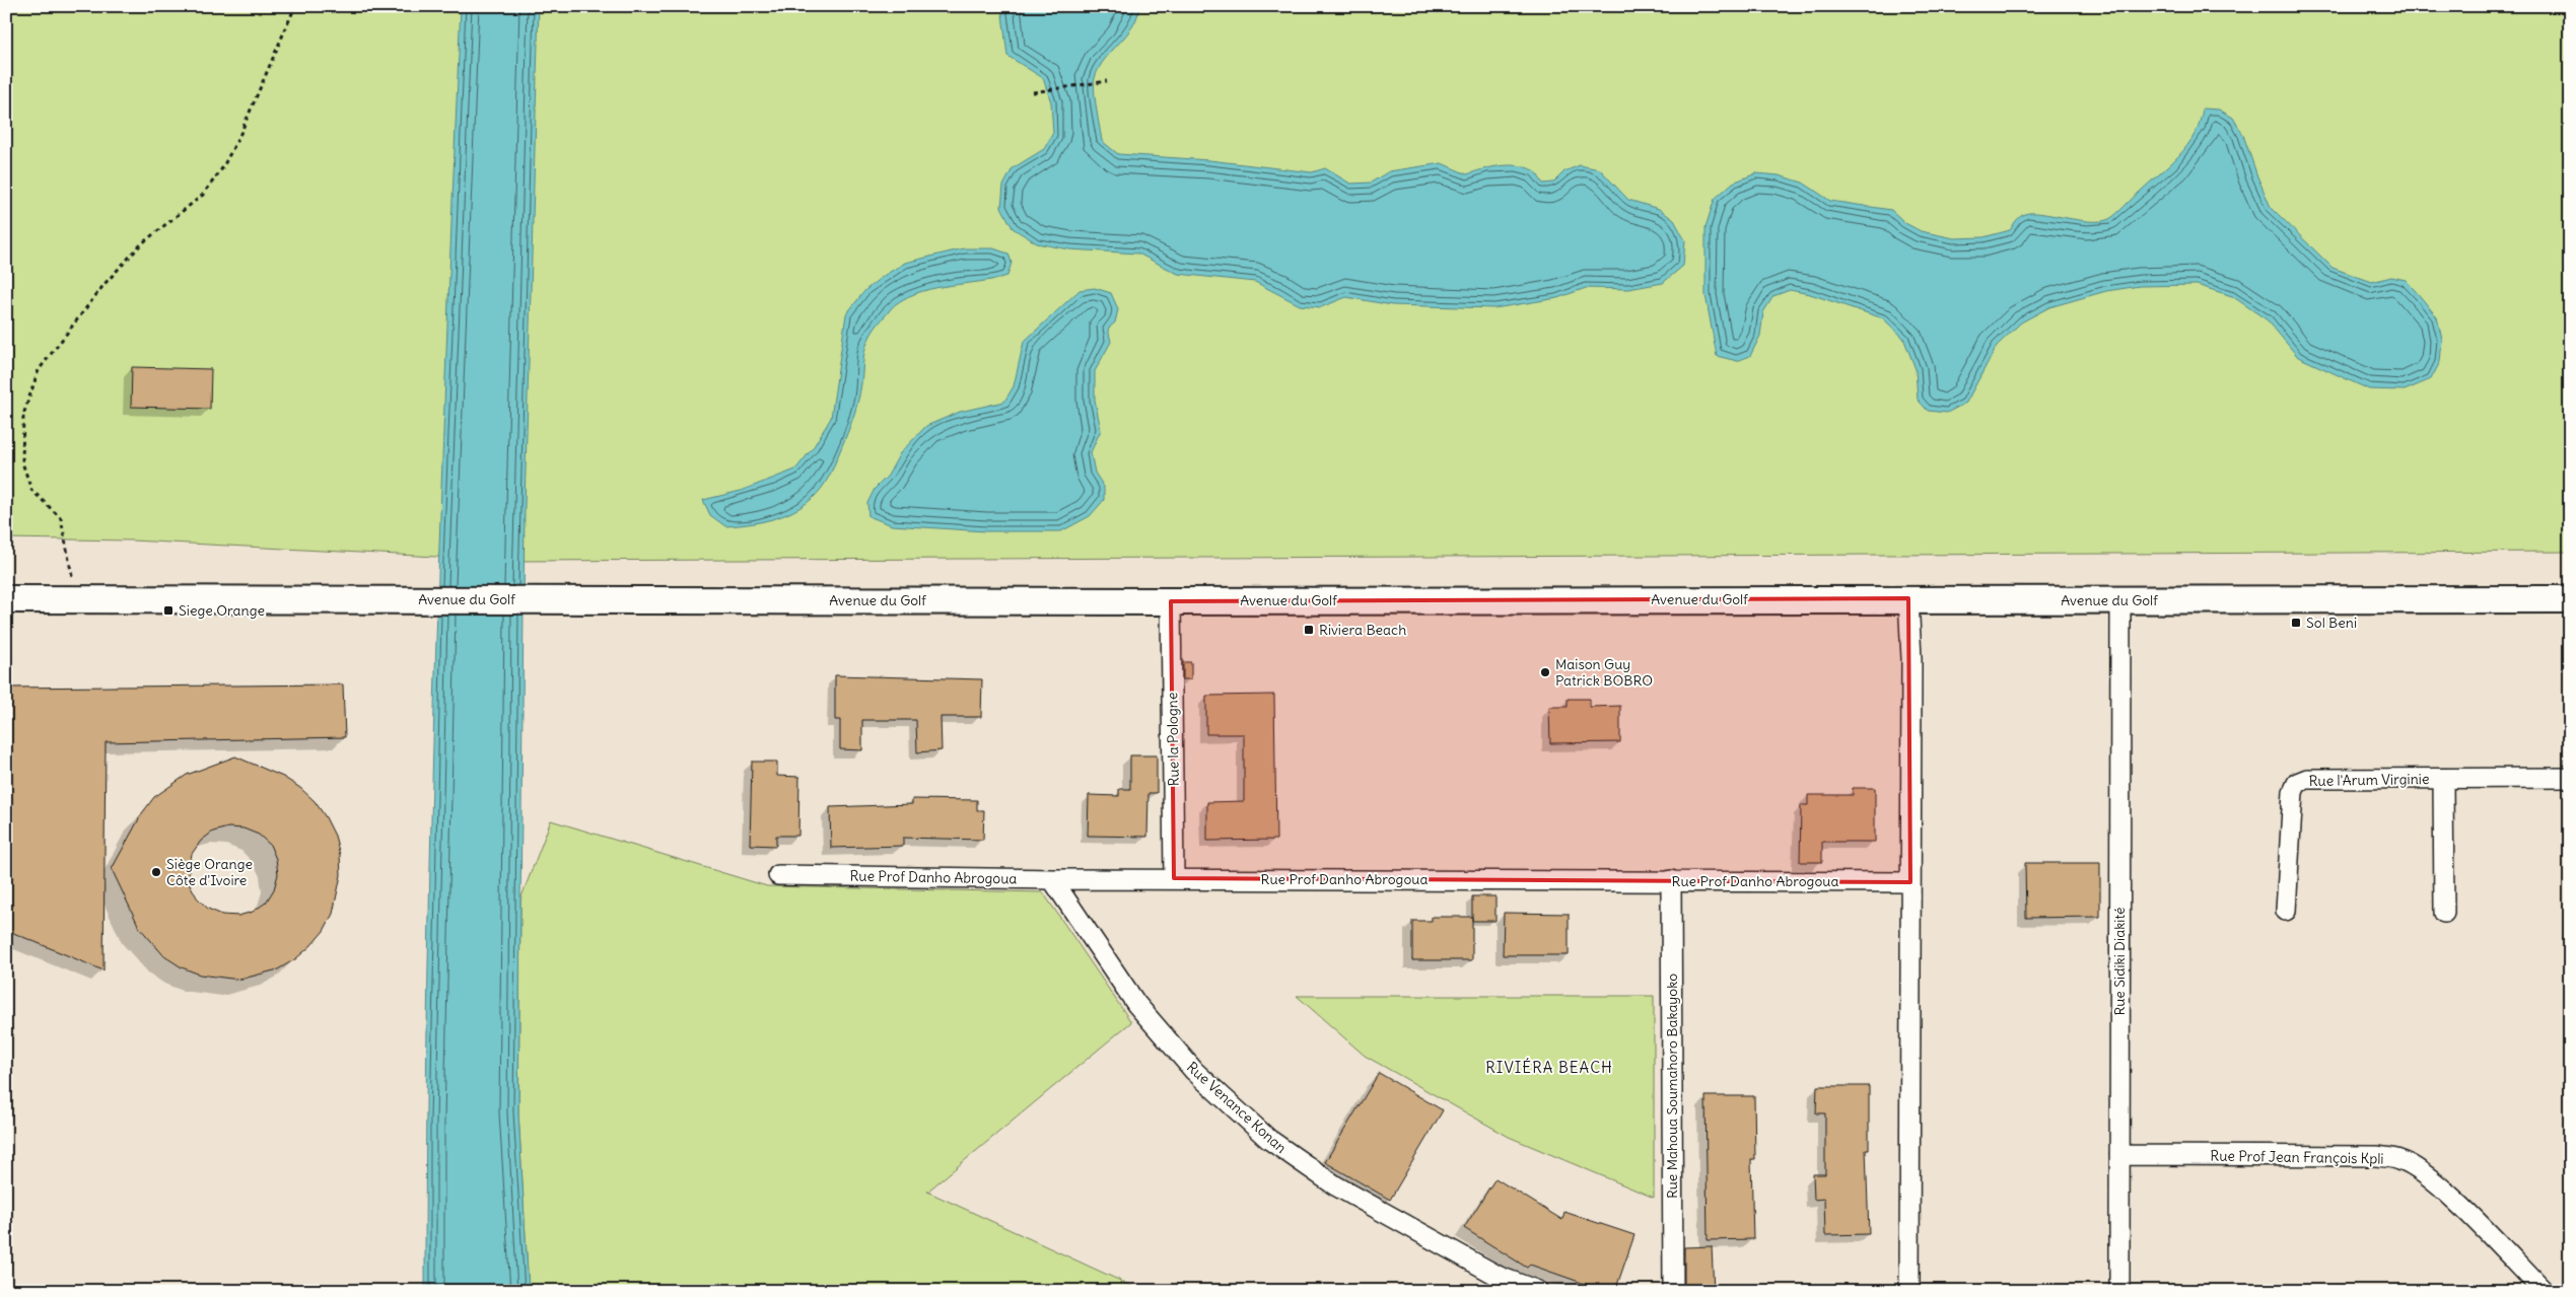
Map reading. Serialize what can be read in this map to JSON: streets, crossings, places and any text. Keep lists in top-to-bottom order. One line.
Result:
{"streets":{"main road":["Avenue du Golf"],"street":["Rue la Pologne","Rue l'Arum Virginie","Rue Prof Danho Abrogoua","Rue Sidiki Diakité","Rue Mahoua Soumahoro Bakayoko","Rue Venance Konan","Rue Prof Jean François Kpli"]},"crossings":[["Avenue du Golf","Rue la Pologne"],["Avenue du Golf","Rue Sidiki Diakité"],["Rue la Pologne","Rue Prof Danho Abrogoua"],["Rue Prof Danho Abrogoua","Rue Mahoua Soumahoro Bakayoko"],["Rue Prof Danho Abrogoua","Rue Venance Konan"],["Rue Sidiki Diakité","Rue Prof Jean François Kpli"]],"districts":["RIVIÉRA BEACH"],"places":{"transit":["Siege Orange","Sol Beni","Riviera Beach"],"other":["Maison Guy Patrick BOBRO","Siège Orange Côte d'Ivoire"]}}
